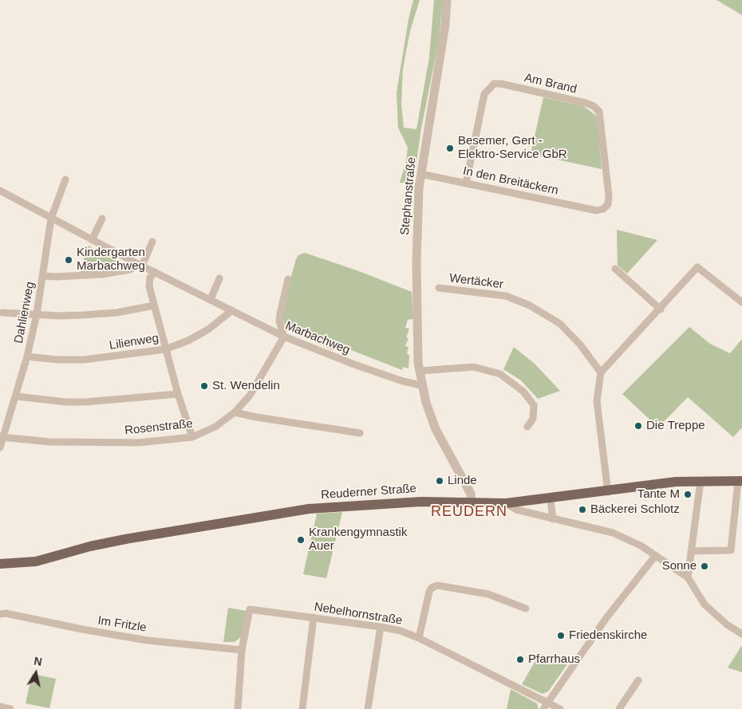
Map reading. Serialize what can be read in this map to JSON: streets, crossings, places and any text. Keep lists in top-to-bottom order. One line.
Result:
{"streets":{"main road":["Reuderner Straße"],"street":["Am Brand","In den Breitäckern","Stephanstraße","Wertäcker","Dahlienweg","Marbachweg","Lilienweg","Rosenstraße","Nebelhornstraße","Im Fritzle"]},"crossings":[["Am Brand","In den Breitäckern"],["In den Breitäckern","Stephanstraße"],["Stephanstraße","Marbachweg"],["Stephanstraße","Reuderner Straße"],["Dahlienweg","Marbachweg"],["Dahlienweg","Lilienweg"],["Dahlienweg","Rosenstraße"],["Marbachweg","Lilienweg"],["Marbachweg","Rosenstraße"],["Nebelhornstraße","Im Fritzle"]],"districts":["REUDERN"],"places":["Besemer, Gert - Elektro-Service GbR","Kindergarten Marbachweg","St. Wendelin","Die Treppe","Linde","Tante M","Bäckerei Schlotz","Krankengymnastik Auer","Sonne","Friedenskirche","Pfarrhaus"],"north":"top"}
